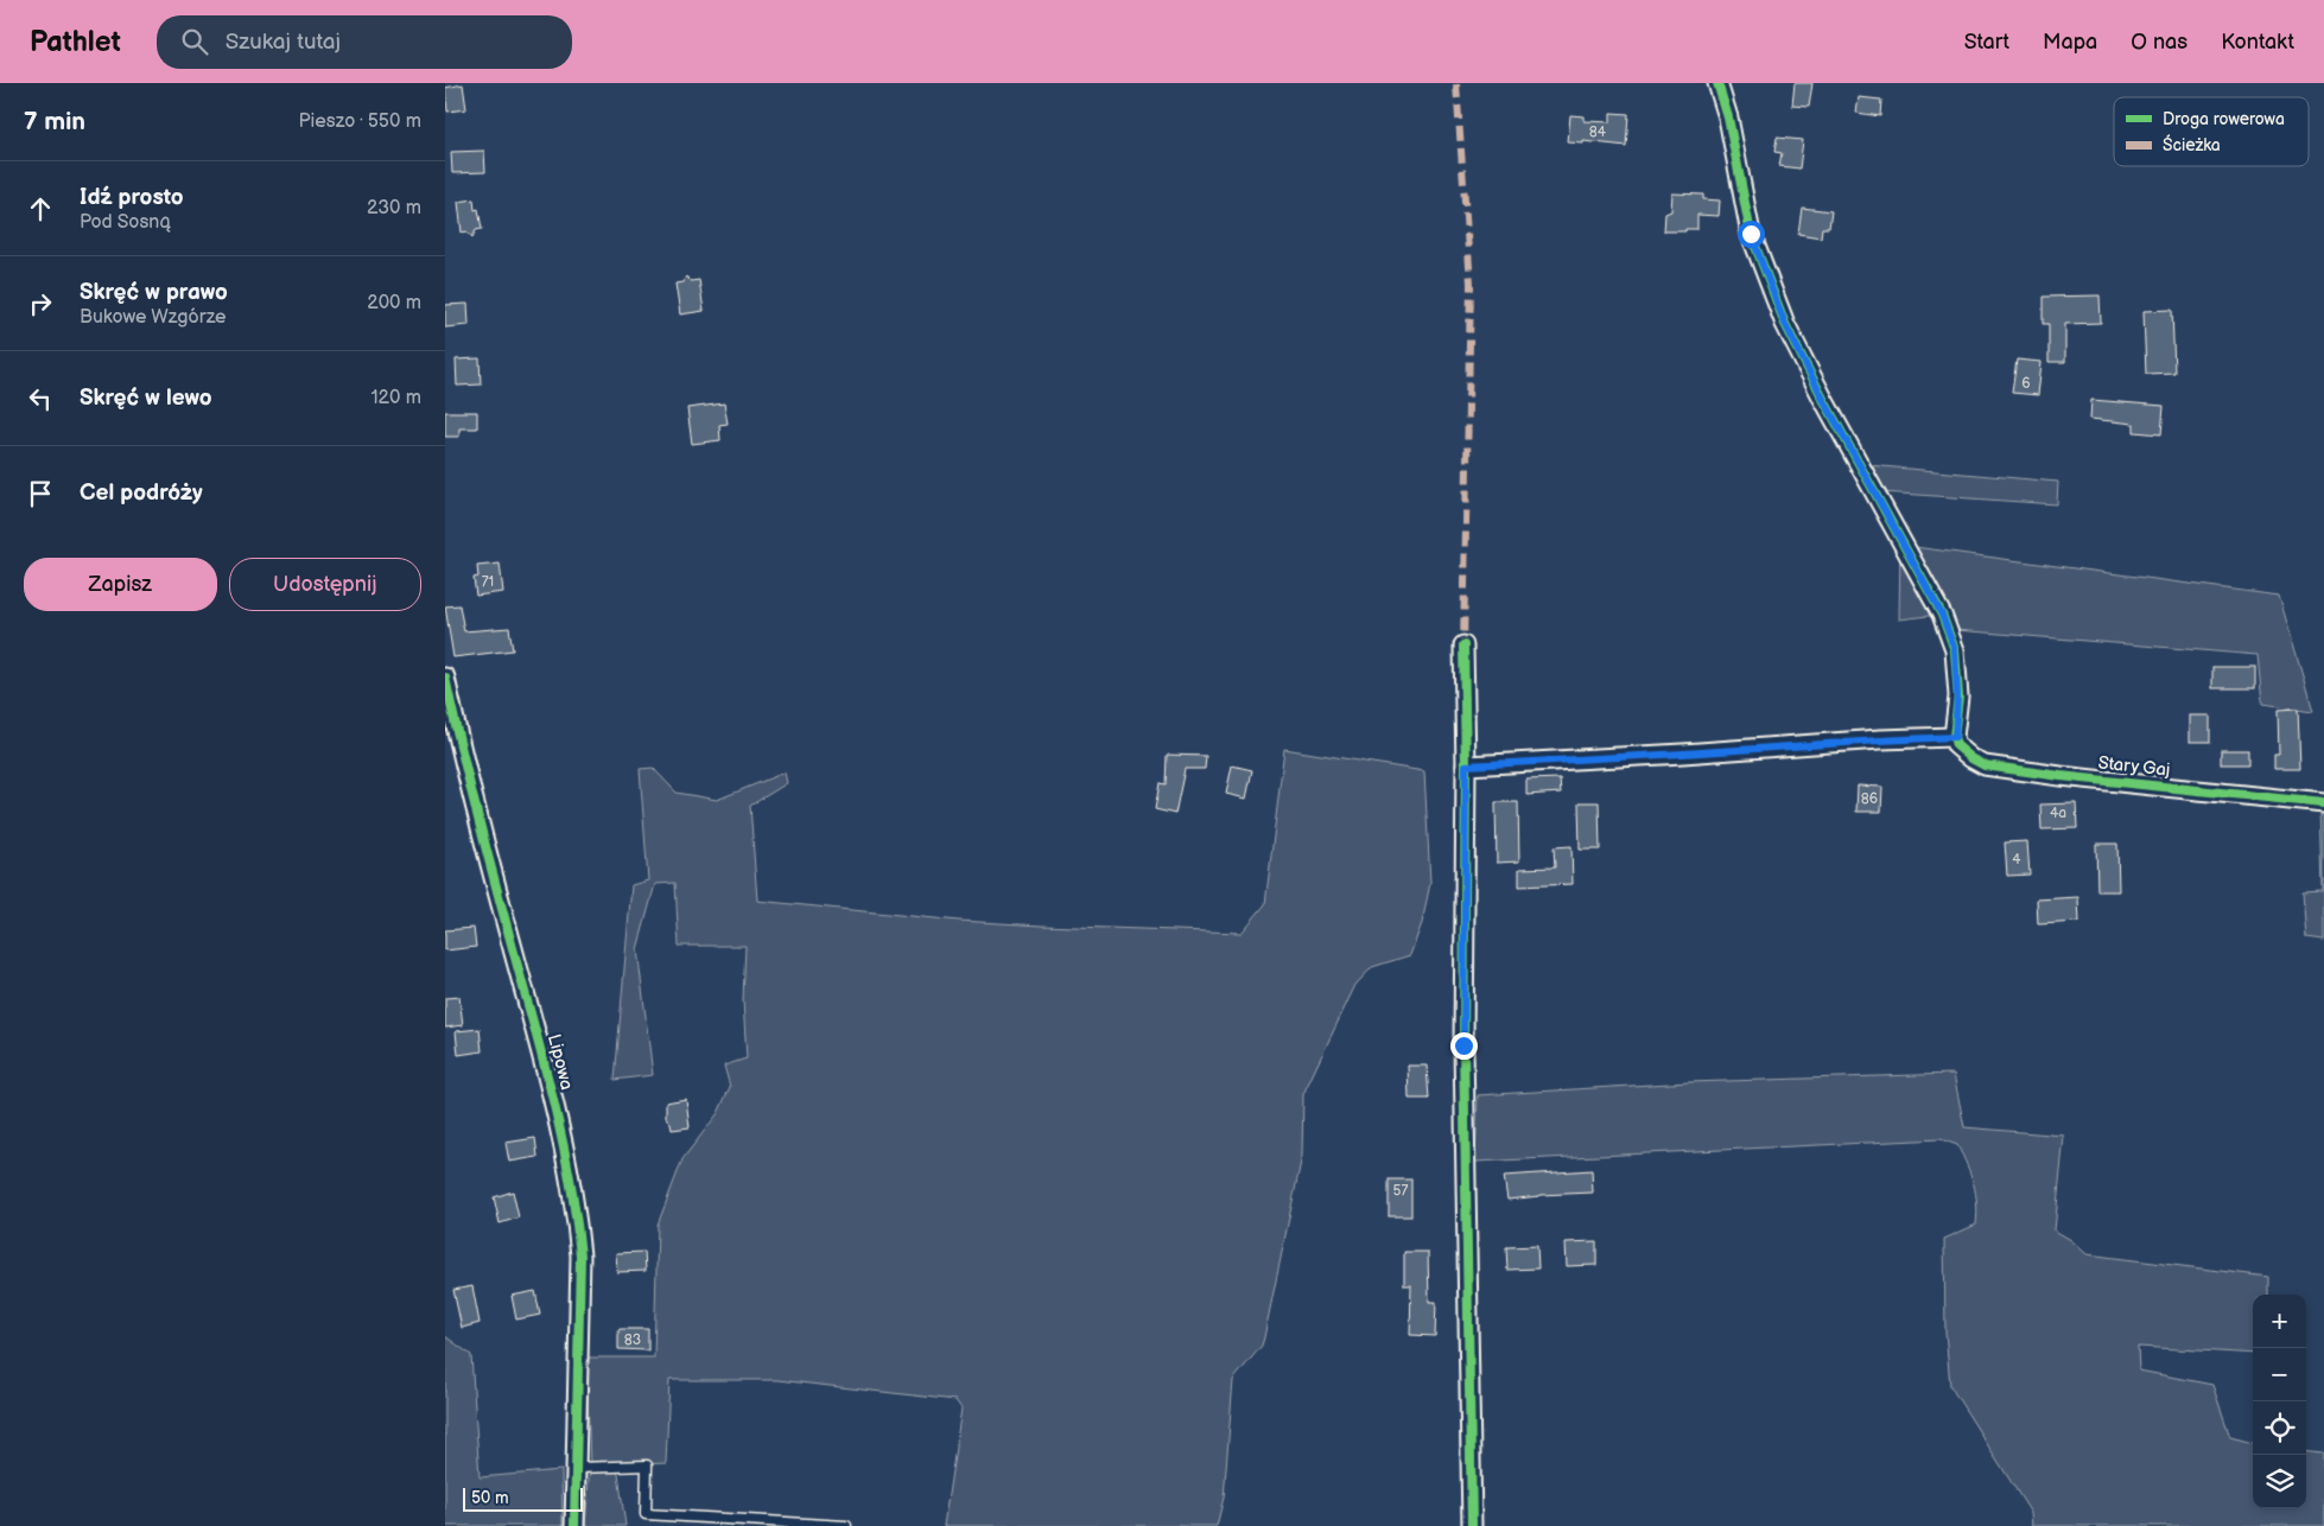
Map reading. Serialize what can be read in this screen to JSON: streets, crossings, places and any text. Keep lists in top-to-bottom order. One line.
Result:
{"streets":{"street":["Stary Gaj","Lipowa"]},"house_numbers":["84","6","71","86","4a","4","57","83"],"legend":["Droga rowerowa","Ścieżka"],"scale_bar":"50 m","page":{"header":"Pathlet","search":"Szukaj tutaj","nav":["Start","Mapa","O nas","Kontakt"],"heading":["7 min","Pieszo · 550 m"],"list":[["Idź prosto","Pod Sosną","230 m"],["Skręć w prawo","Bukowe Wzgórze","200 m"],["Skręć w lewo","120 m"],"Cel podróży"],"buttons":["Zapisz","Udostępnij"],"map_buttons":["+","−"],"scale":"50 m"}}
